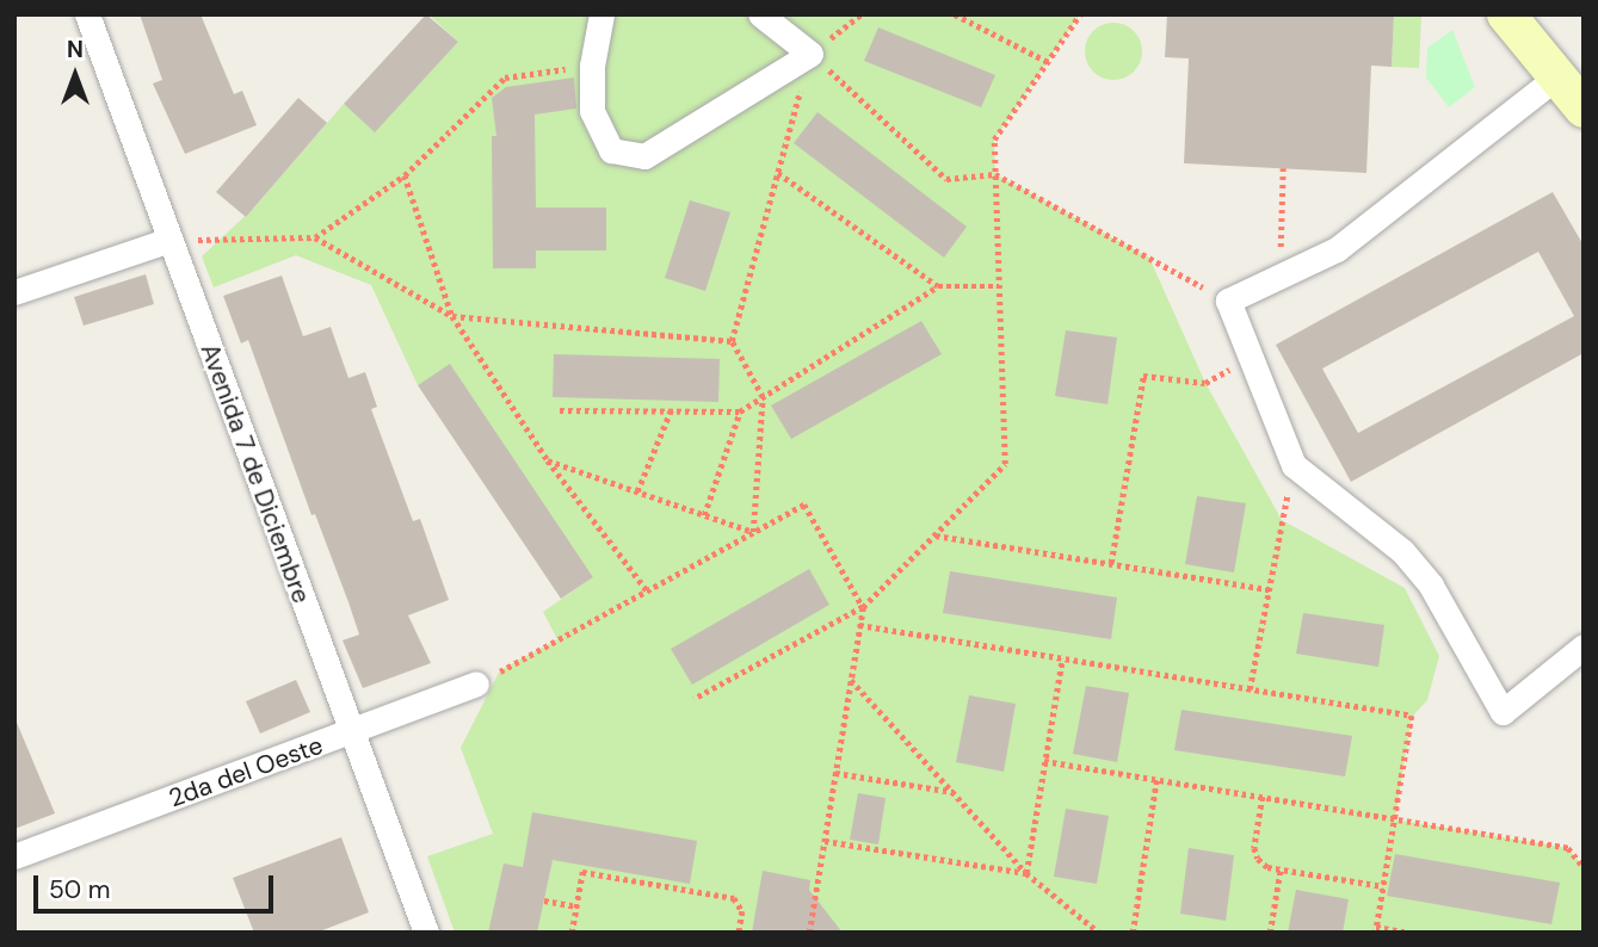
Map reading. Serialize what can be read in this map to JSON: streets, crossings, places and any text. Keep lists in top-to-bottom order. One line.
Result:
{"streets":{"street":["Avenida 7 de Diciembre","2da del Oeste"]},"crossings":[["Avenida 7 de Diciembre","2da del Oeste"]],"scale_bar":"50 m","north":"top"}
